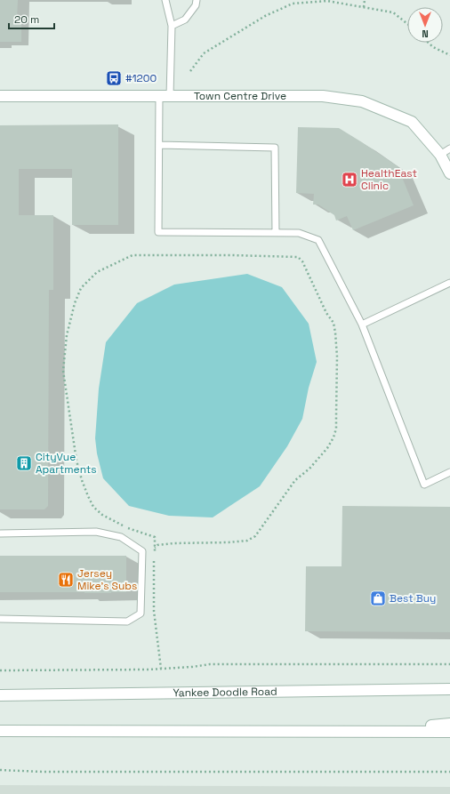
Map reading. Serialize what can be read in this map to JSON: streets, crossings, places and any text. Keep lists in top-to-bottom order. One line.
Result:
{"streets":{"main road":["Town Centre Drive","Yankee Doodle Road"]},"places":{"bus stop":["#1200"],"hospital":["HealthEast Clinic"],"building":["CityVue Apartments"],"restaurant":["Jersey Mike's Subs"],"shop":["Best Buy"]},"scale_bar":"20 m","north":"bottom"}
